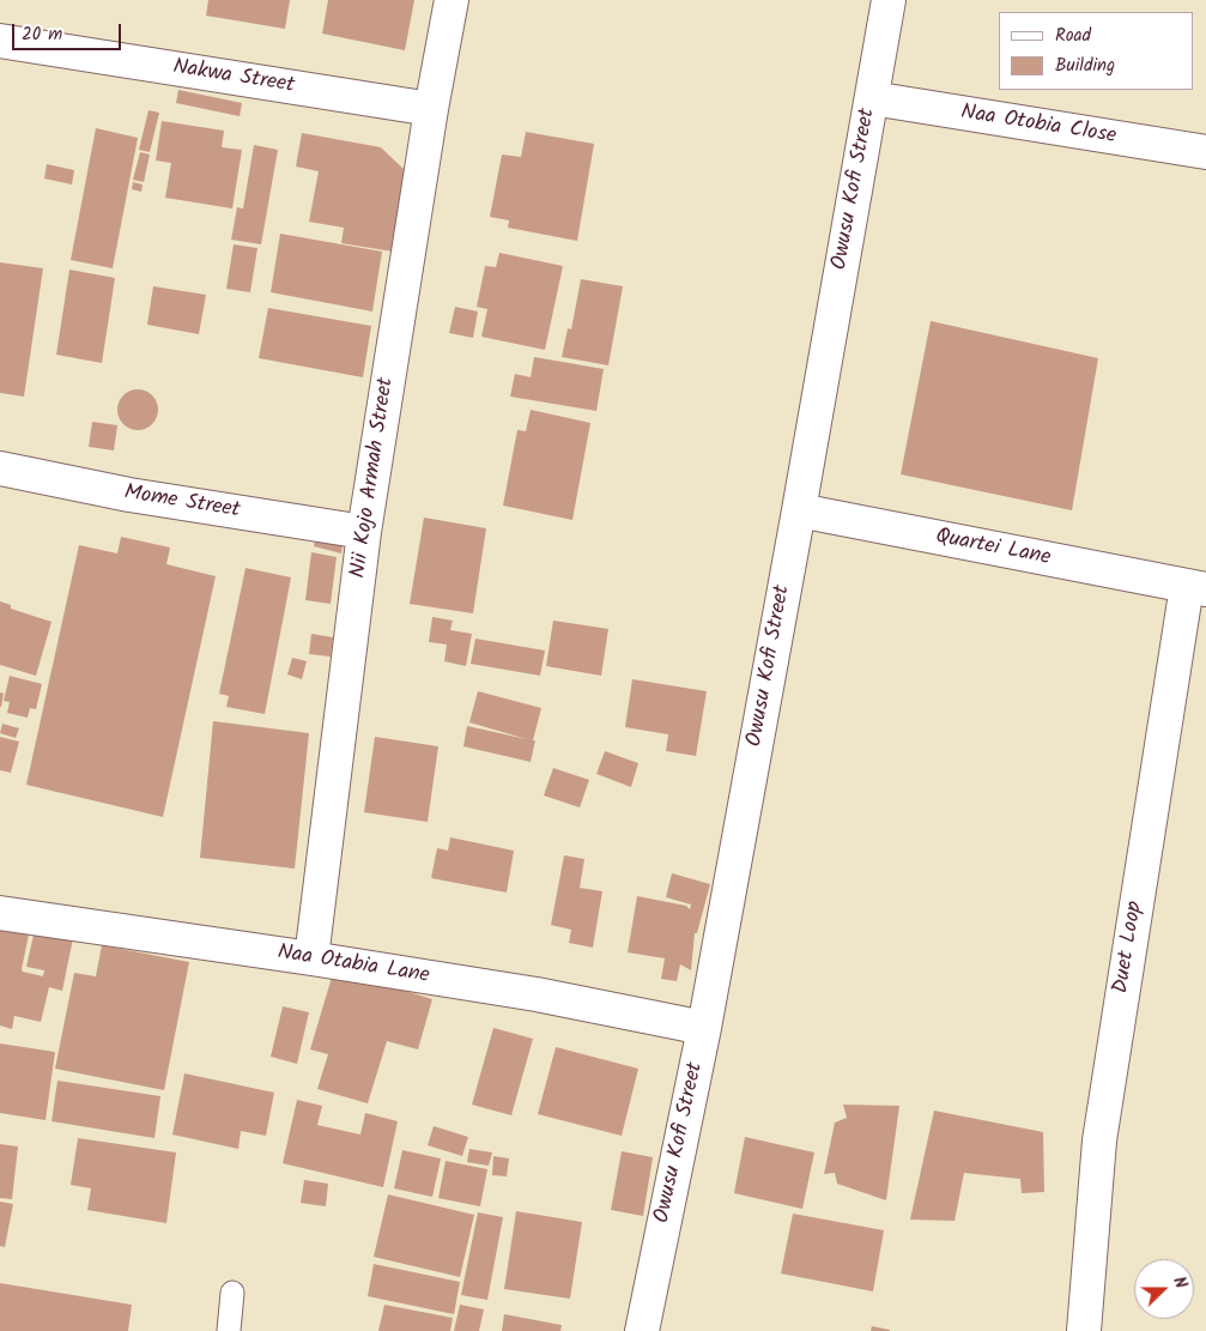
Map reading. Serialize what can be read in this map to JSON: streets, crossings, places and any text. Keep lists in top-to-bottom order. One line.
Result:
{"streets":{"street":["Nakwa Street","Naa Otobia Close","Owusu Kofi Street","Nii Kojo Armah Street","Mome Street","Quartei Lane","Duet Loop","Naa Otabia Lane"]},"crossings":[["Nakwa Street","Nii Kojo Armah Street"],["Naa Otobia Close","Owusu Kofi Street"],["Owusu Kofi Street","Quartei Lane"],["Owusu Kofi Street","Naa Otabia Lane"],["Nii Kojo Armah Street","Mome Street"],["Nii Kojo Armah Street","Naa Otabia Lane"],["Quartei Lane","Duet Loop"]],"legend":["Road","Building"],"scale_bar":"20 m","north":"right"}
